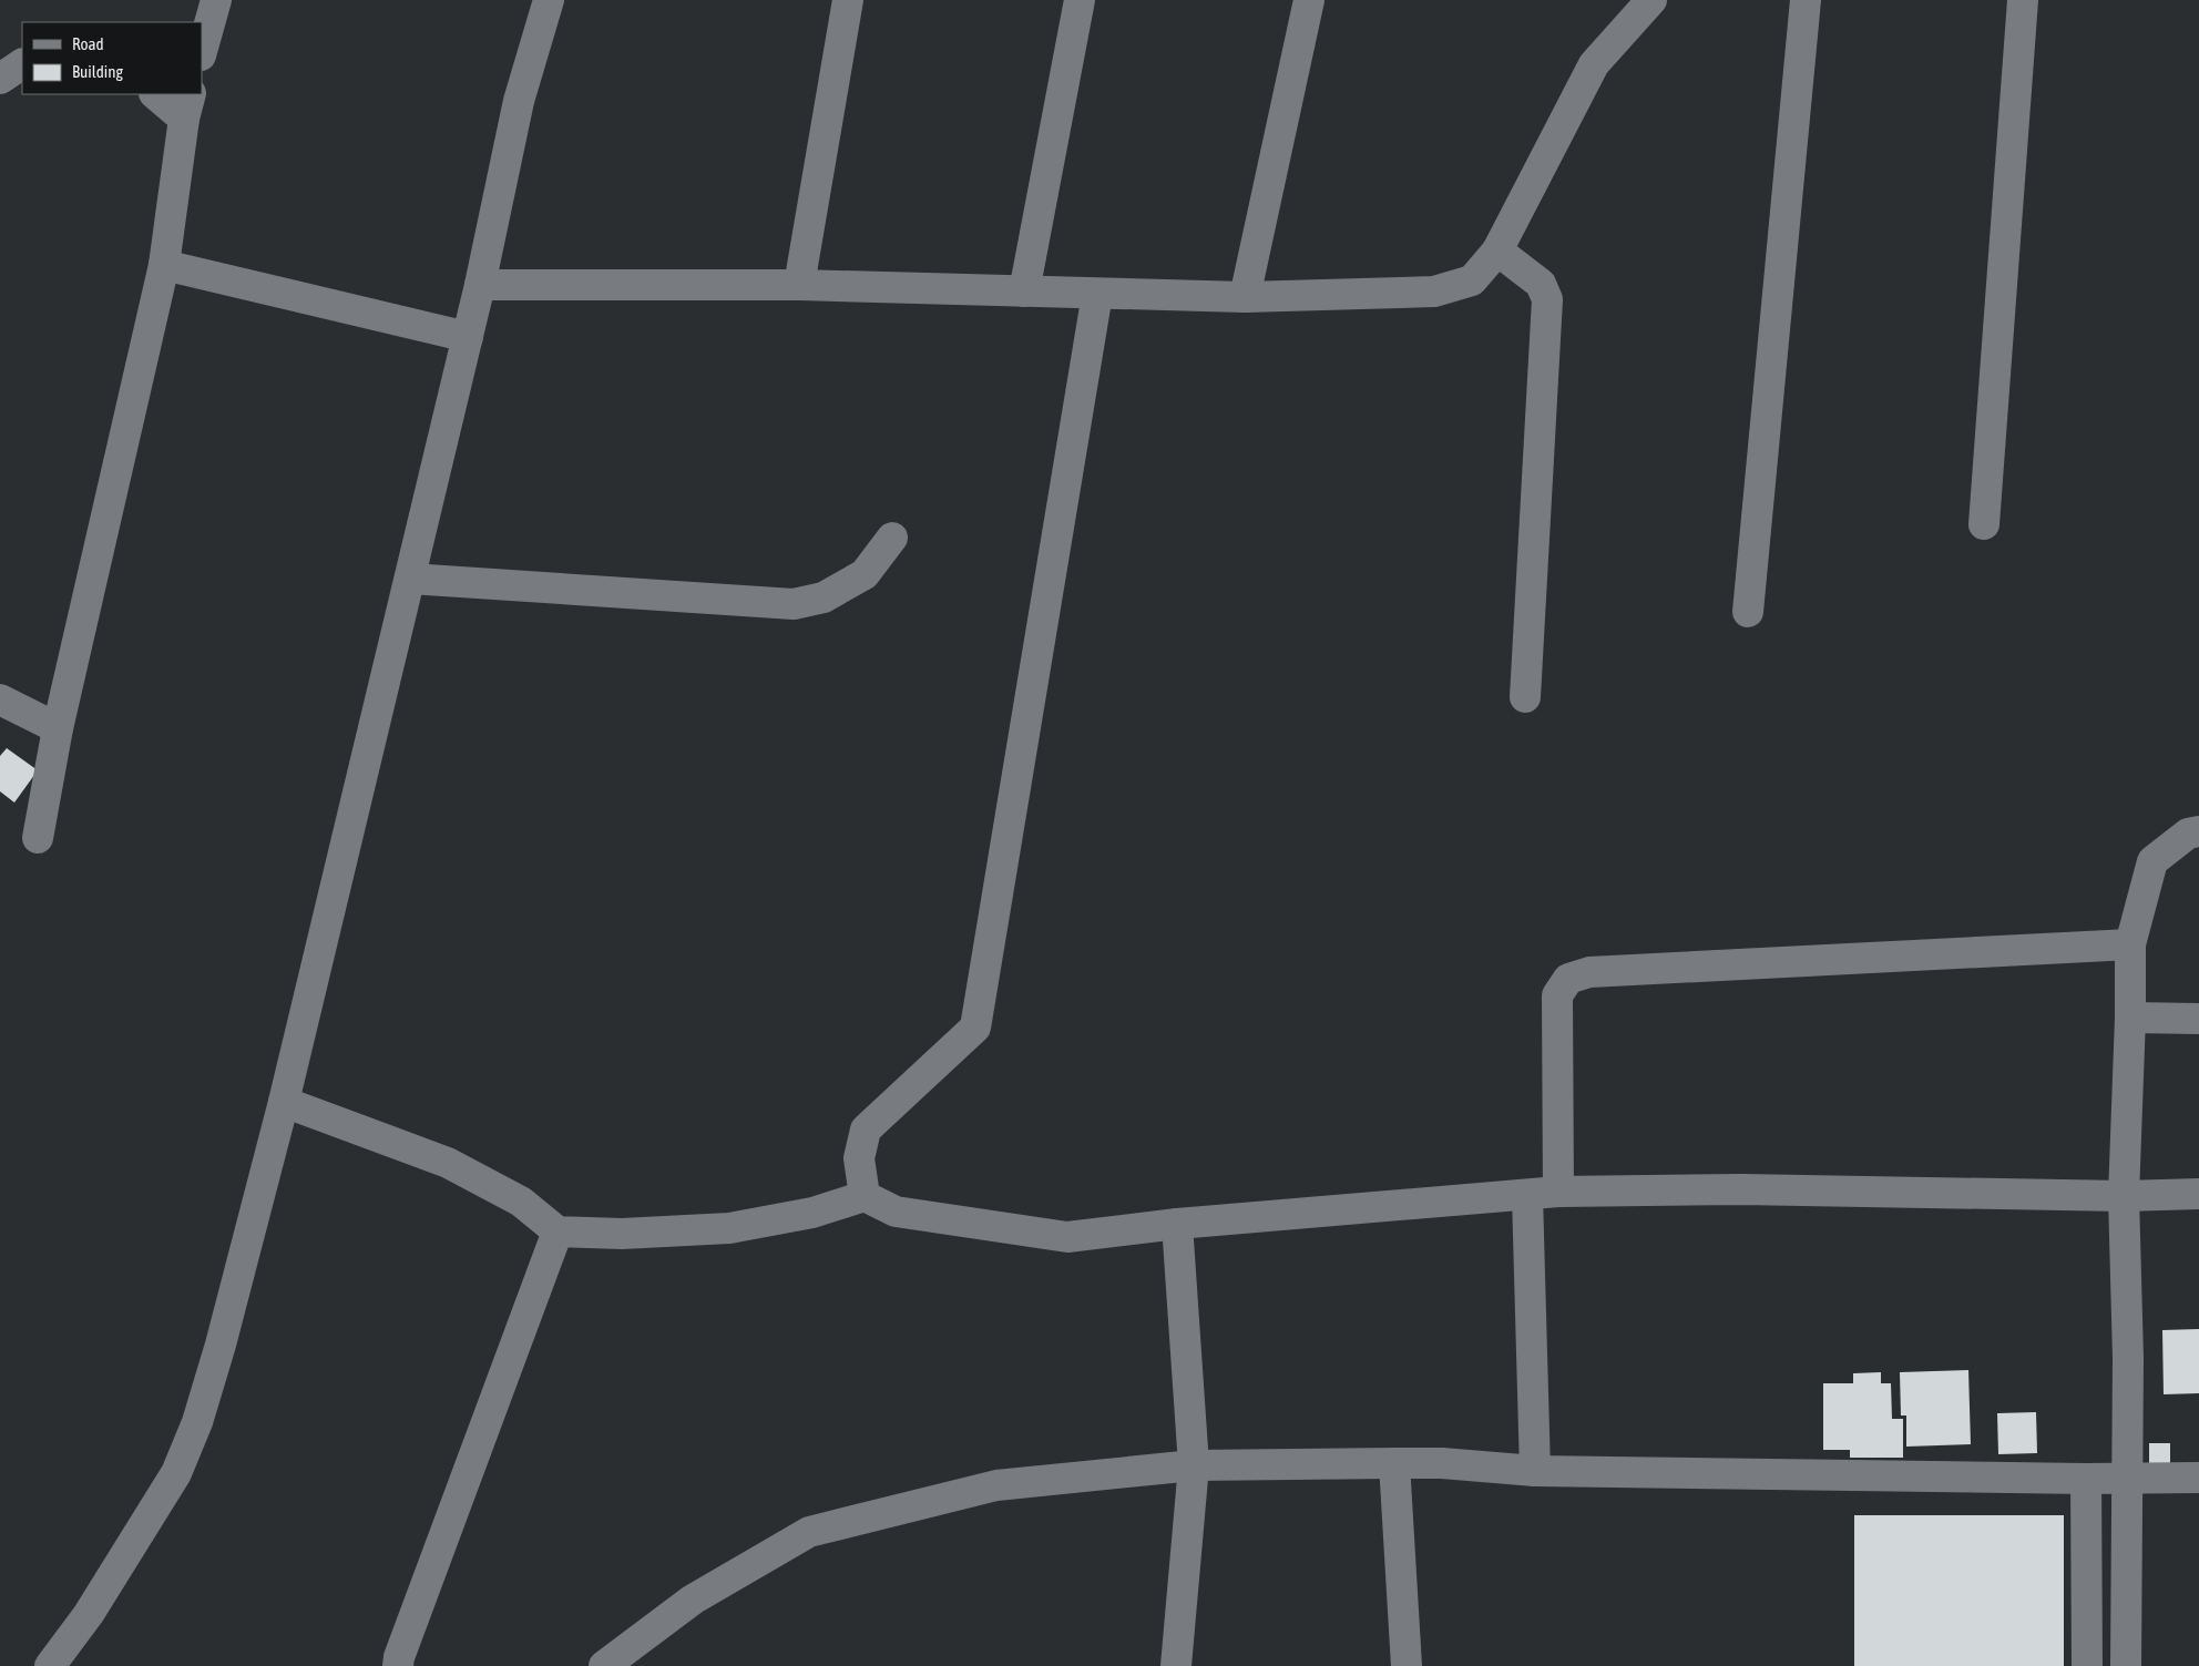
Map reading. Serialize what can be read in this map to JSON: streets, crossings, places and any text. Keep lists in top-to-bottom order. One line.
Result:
{"legend":["Road","Building"]}
